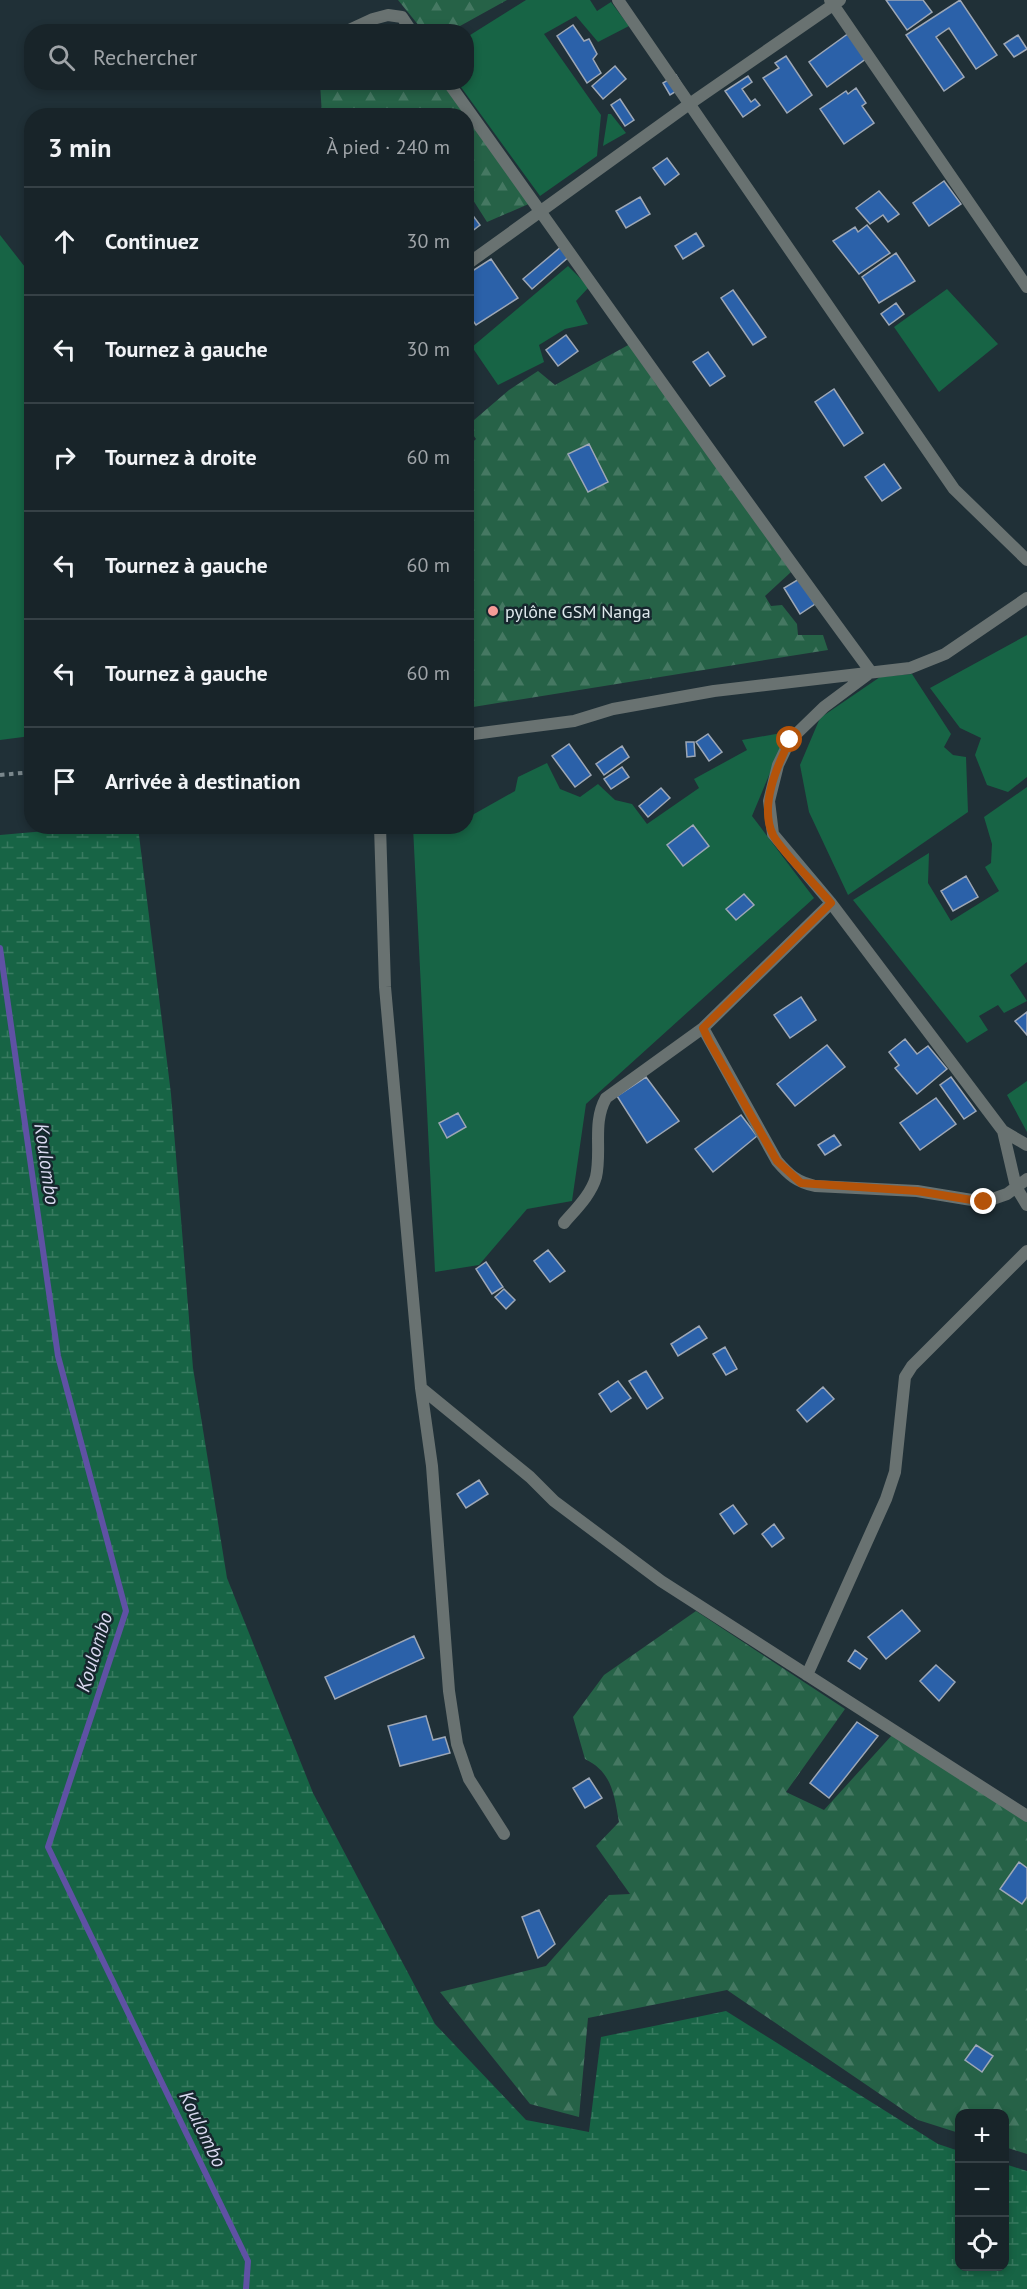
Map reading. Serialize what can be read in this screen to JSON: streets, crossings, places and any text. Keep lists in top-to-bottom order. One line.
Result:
{"water":["Koulombo"],"places":["pylône GSM Nanga"],"page":{"search":"Rechercher","heading":["3 min","À pied · 240 m"],"list":[["Continuez","30 m"],["Tournez à gauche","30 m"],["Tournez à droite","60 m"],["Tournez à gauche","60 m"],["Tournez à gauche","60 m"],"Arrivée à destination"],"map_buttons":["+","−"]}}
